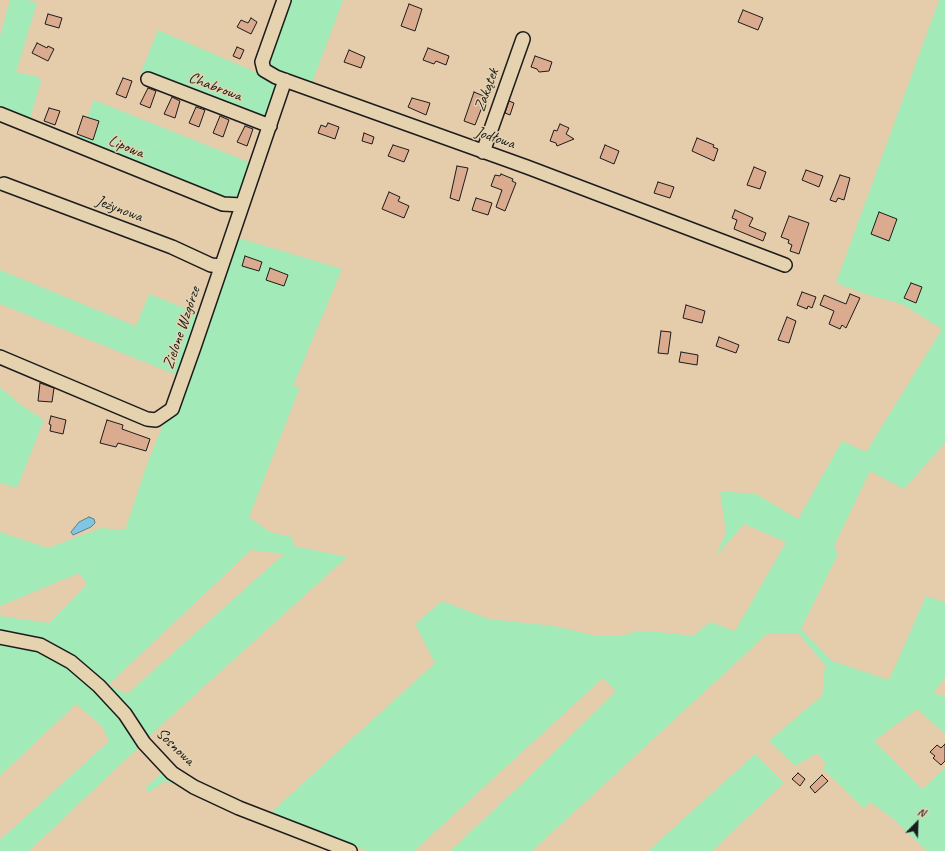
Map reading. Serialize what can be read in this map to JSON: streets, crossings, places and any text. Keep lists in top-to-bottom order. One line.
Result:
{"streets":{"street":["Chabrowa","Zakątek","Jodłowa","Lipowa","Jeżynowa","Zielone Wzgórze","Sosnowa"]},"crossings":[["Chabrowa","Zielone Wzgórze"],["Zakątek","Jodłowa"],["Jodłowa","Zielone Wzgórze"],["Lipowa","Zielone Wzgórze"],["Jeżynowa","Zielone Wzgórze"]],"north":"top right"}
